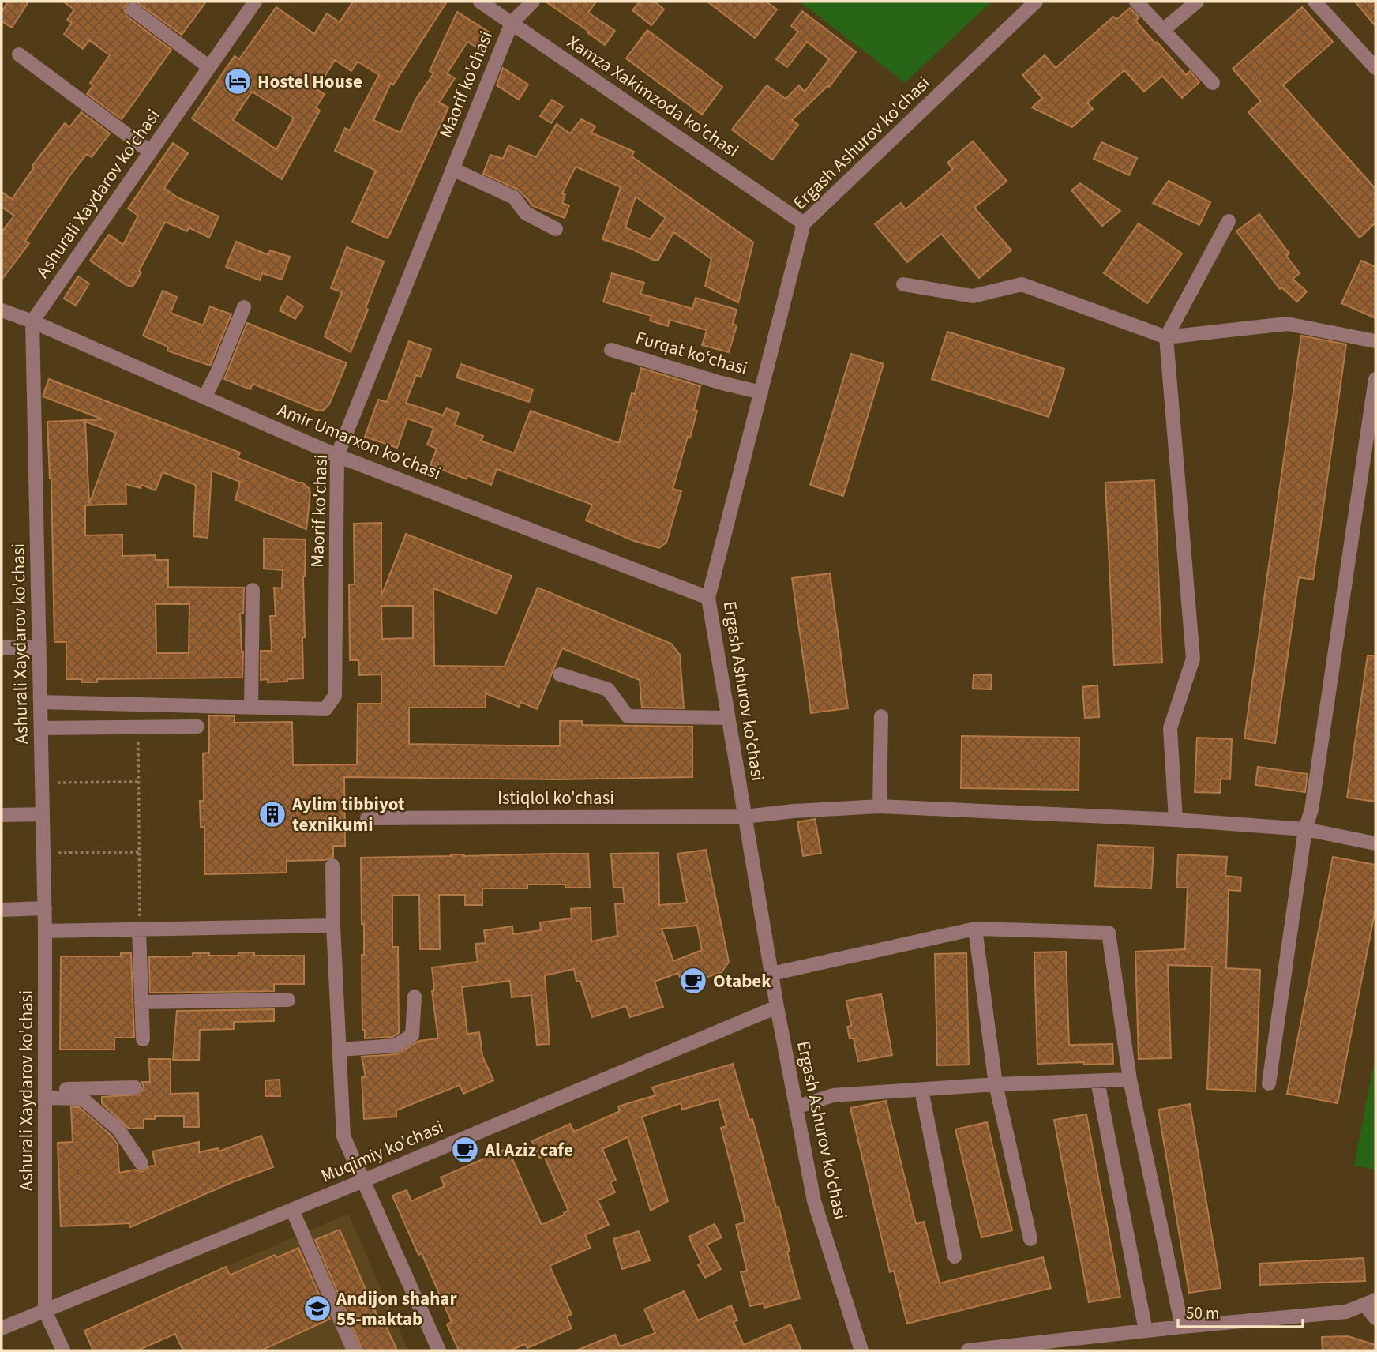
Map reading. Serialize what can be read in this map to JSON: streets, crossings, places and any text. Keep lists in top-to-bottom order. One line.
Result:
{"streets":{"street":["Maorif ko'chasi","Xamza Xakimzoda ko'chasi","Ergash Ashurov ko'chasi","Ashurali Xaydarov ko'chasi","Furqat koʻchasi","Amir Umarxon ko'chasi","Istiqlol ko'chasi","Muqimiy ko'chasi"]},"crossings":[["Maorif ko'chasi","Xamza Xakimzoda ko'chasi"],["Maorif ko'chasi","Ashurali Xaydarov ko'chasi"],["Maorif ko'chasi","Amir Umarxon ko'chasi"],["Xamza Xakimzoda ko'chasi","Ergash Ashurov ko'chasi"],["Ergash Ashurov ko'chasi","Furqat koʻchasi"],["Ergash Ashurov ko'chasi","Amir Umarxon ko'chasi"],["Ergash Ashurov ko'chasi","Istiqlol ko'chasi"],["Ergash Ashurov ko'chasi","Muqimiy ko'chasi"],["Ashurali Xaydarov ko'chasi","Amir Umarxon ko'chasi"],["Ashurali Xaydarov ko'chasi","Muqimiy ko'chasi"]],"places":{"hotel":["Hostel House"],"building":["Aylim tibbiyot texnikumi"],"cafe":["Otabek","Al Aziz cafe"],"school or university":["Andijon shahar 55-maktab"]},"scale_bar":"50 m"}
